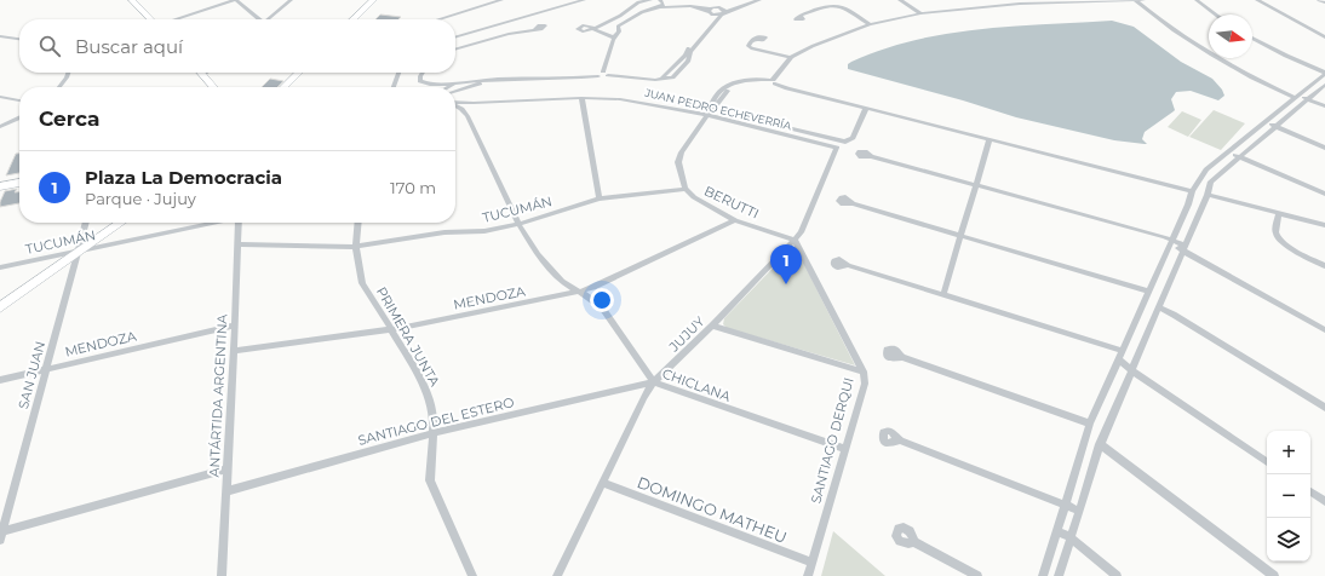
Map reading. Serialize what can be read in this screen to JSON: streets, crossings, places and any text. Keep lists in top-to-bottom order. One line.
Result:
{"streets":{"street":["JUAN PEDRO ECHEVERRÍA","BERUTTI","TUCUMÁN","MENDOZA","JUJUY","PRIMERA JUNTA","SAN JUAN","CHICLANA","ANTÁRTIDA ARGENTINA","SANTIAGO DEL ESTERO","SANTIAGO DERQUI","DOMINGO MATHEU"]},"crossings":[["JUAN PEDRO ECHEVERRÍA","BERUTTI"],["JUAN PEDRO ECHEVERRÍA","JUJUY"],["BERUTTI","TUCUMÁN"],["BERUTTI","MENDOZA"],["BERUTTI","JUJUY"],["BERUTTI","SANTIAGO DERQUI"],["TUCUMÁN","PRIMERA JUNTA"],["TUCUMÁN","SAN JUAN"],["TUCUMÁN","CHICLANA"],["TUCUMÁN","ANTÁRTIDA ARGENTINA"],["MENDOZA","PRIMERA JUNTA"],["MENDOZA","SAN JUAN"],["MENDOZA","CHICLANA"],["MENDOZA","ANTÁRTIDA ARGENTINA"],["JUJUY","CHICLANA"],["JUJUY","SANTIAGO DEL ESTERO"],["JUJUY","SANTIAGO DERQUI"],["JUJUY","DOMINGO MATHEU"],["PRIMERA JUNTA","SANTIAGO DEL ESTERO"],["CHICLANA","SANTIAGO DEL ESTERO"],["CHICLANA","SANTIAGO DERQUI"],["ANTÁRTIDA ARGENTINA","SANTIAGO DEL ESTERO"],["SANTIAGO DERQUI","DOMINGO MATHEU"]],"north":"right","page":{"search":"Buscar aquí","heading":"Cerca","list":[{"mark":"1","name":"Plaza La Democracia","note":"Parque · Jujuy","value":"170 m"}],"pins":"1","map_buttons":["+","−"]}}
